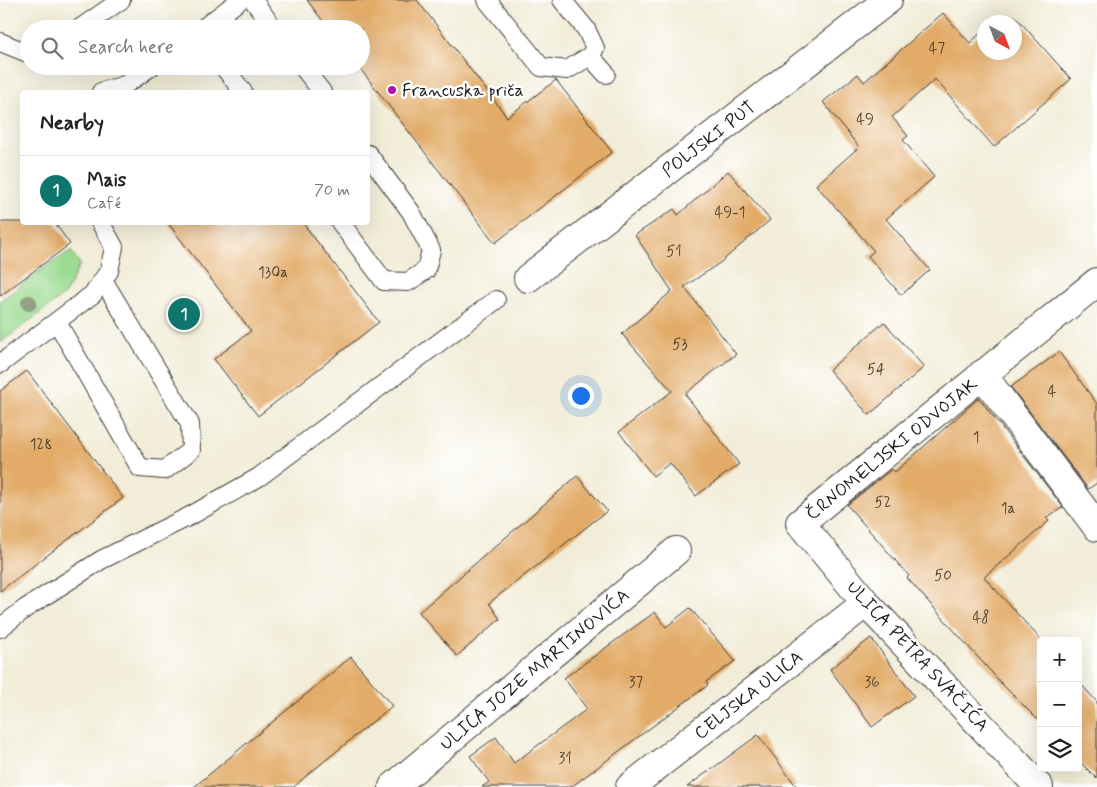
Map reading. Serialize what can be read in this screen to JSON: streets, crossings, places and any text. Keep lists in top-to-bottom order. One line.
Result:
{"streets":{"street":["POLJSKI PUT","ČRNOMELJSKI ODVOJAK","ULICA PETRA SVAČIĆA","ULICA JOZE MARTINOVIĆA","CELJSKA ULICA"]},"crossings":[["ČRNOMELJSKI ODVOJAK","ULICA PETRA SVAČIĆA"],["ULICA PETRA SVAČIĆA","CELJSKA ULICA"]],"places":["Francuska priča"],"house_numbers":["47","49","49-1","51","130a","53","54","4","1","128","52","1a","50","48","37","36","31"],"north":"bottom right","page":{"search":"Search here","heading":"Nearby","list":[{"mark":"1","name":"Mais","note":"Café","value":"70 m"}],"pins":"1","map_buttons":["+","−"]}}
